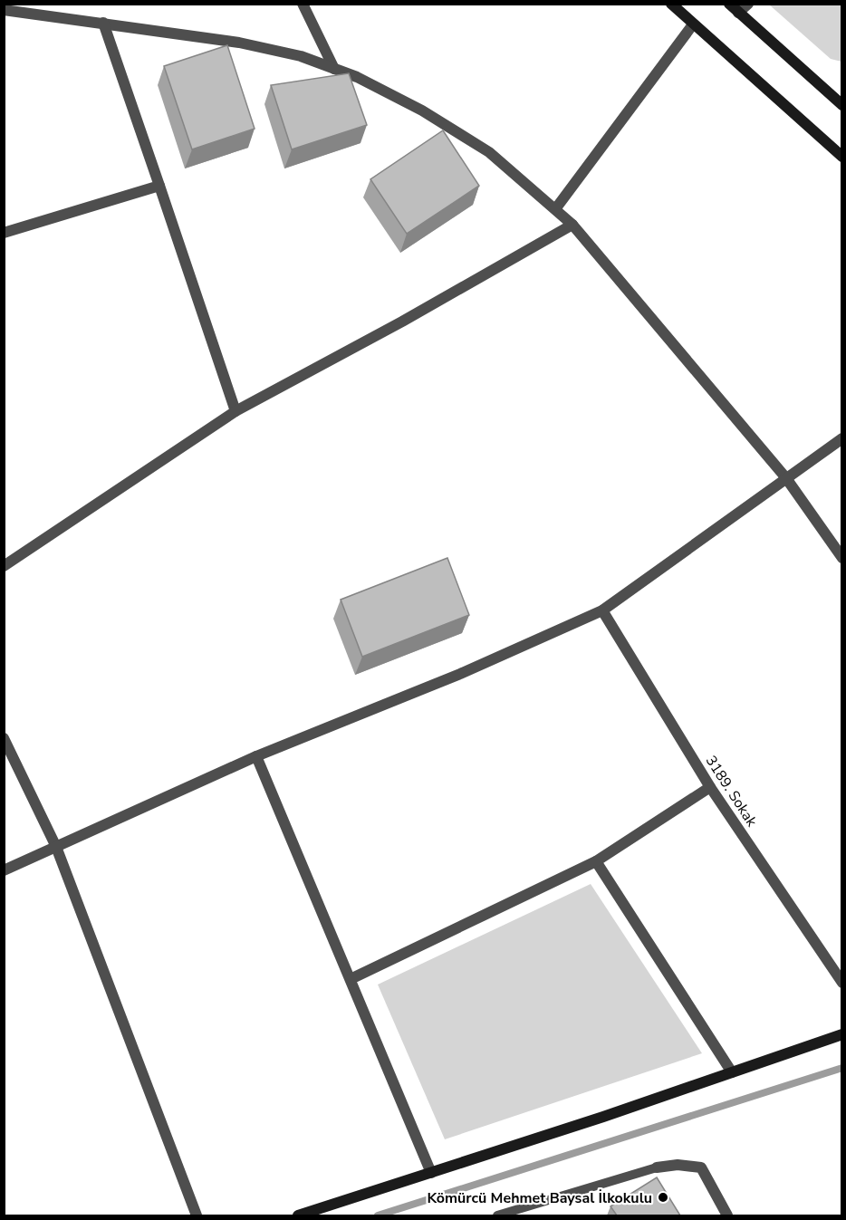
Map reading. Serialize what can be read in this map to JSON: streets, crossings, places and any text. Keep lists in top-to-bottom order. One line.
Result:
{"streets":{"street":["3189. Sokak"]},"places":["Kömürcü Mehmet Baysal İlkokulu"]}
